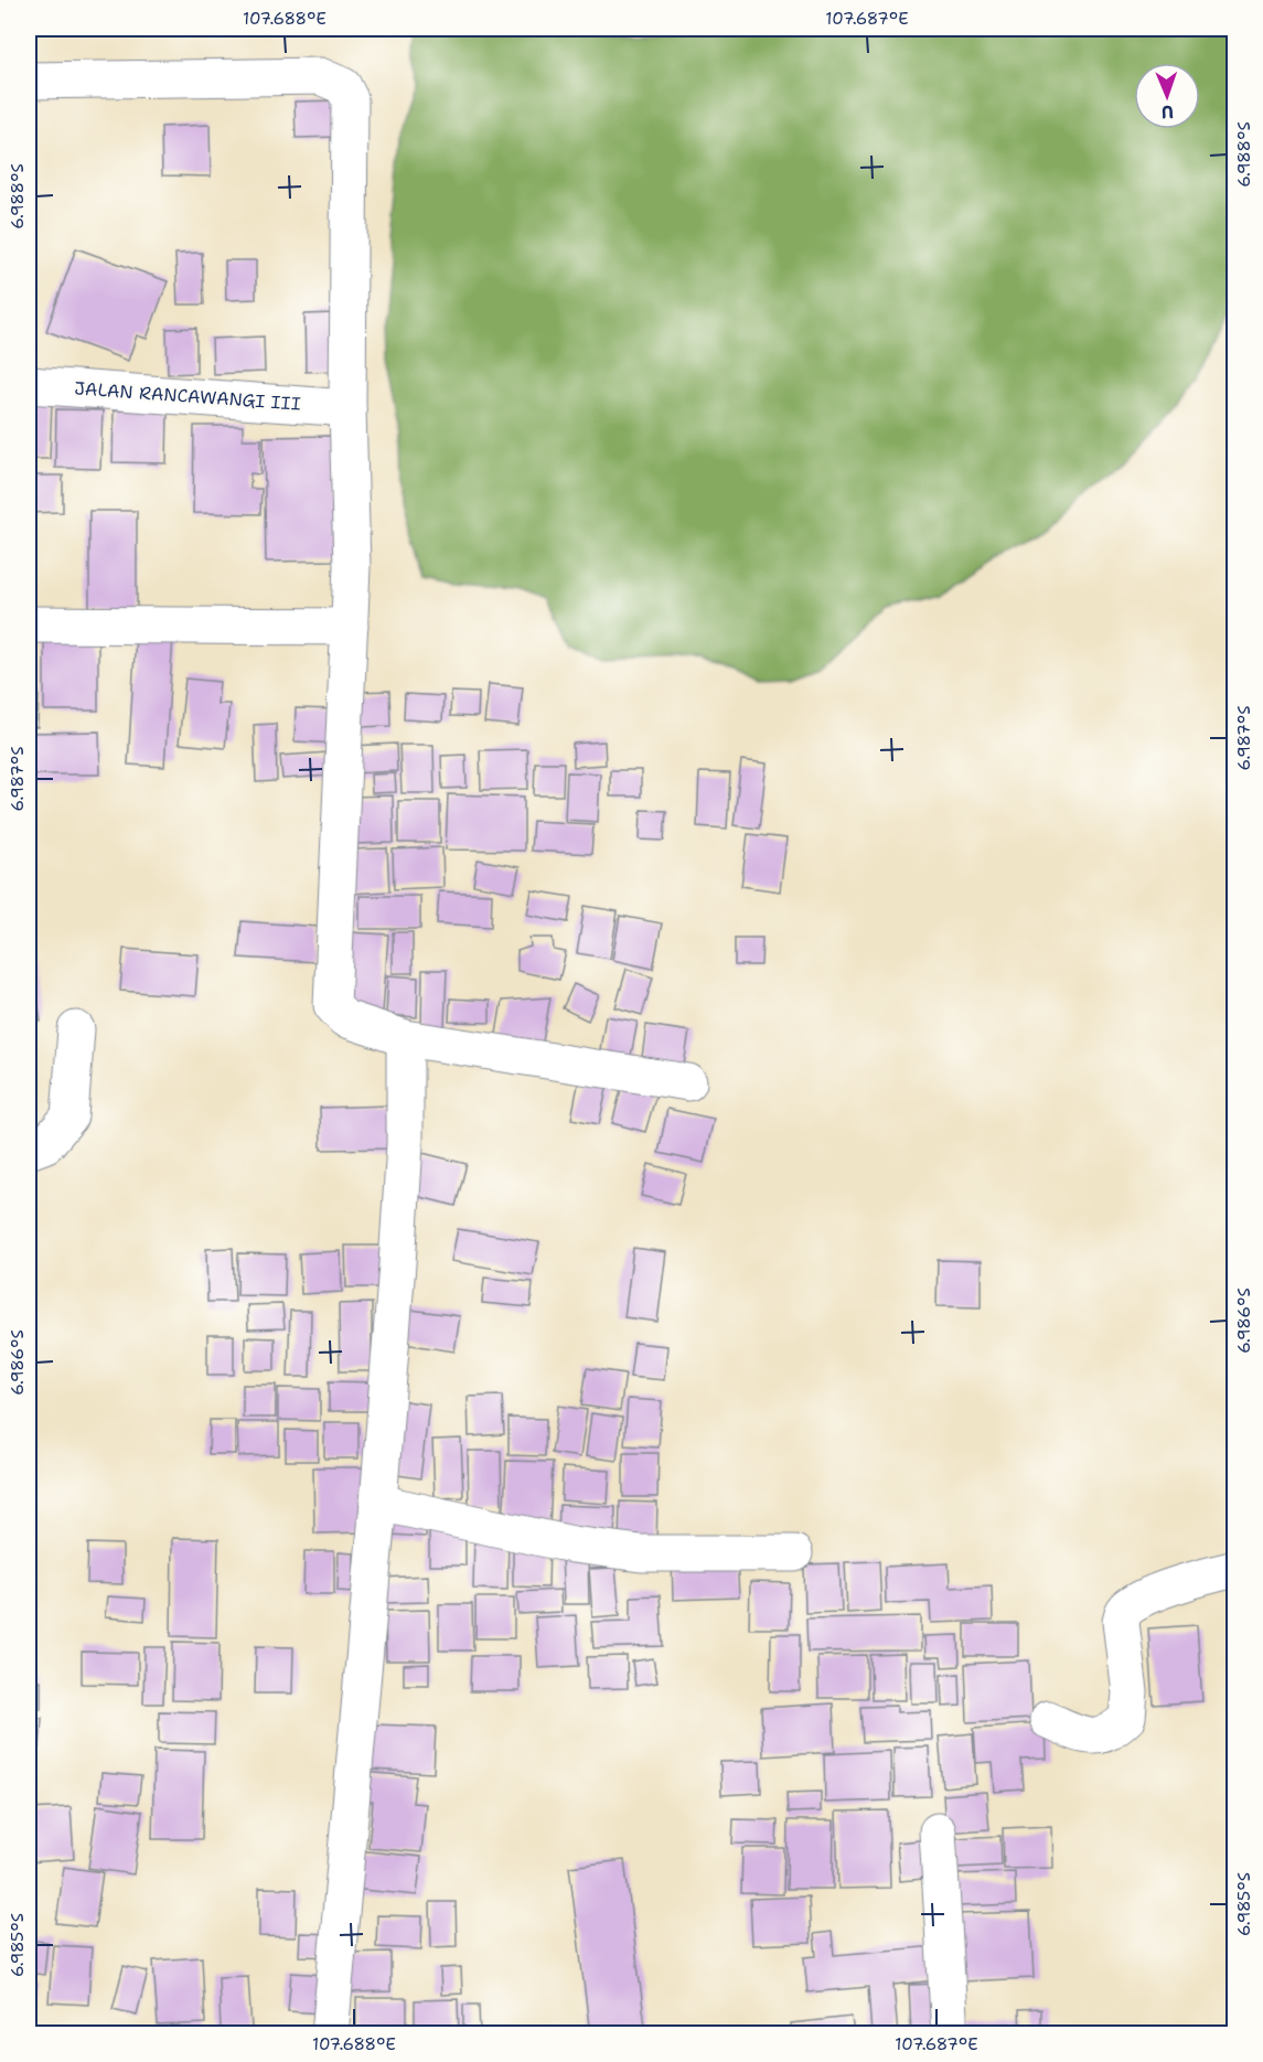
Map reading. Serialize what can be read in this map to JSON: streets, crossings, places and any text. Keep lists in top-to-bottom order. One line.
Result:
{"streets":{"street":["JALAN RANCAWANGI III"]},"north":"bottom","coordinates":["107.688°E","107.687°E","6.988°S","6.987°S","6.986°S","6.985°S"]}
